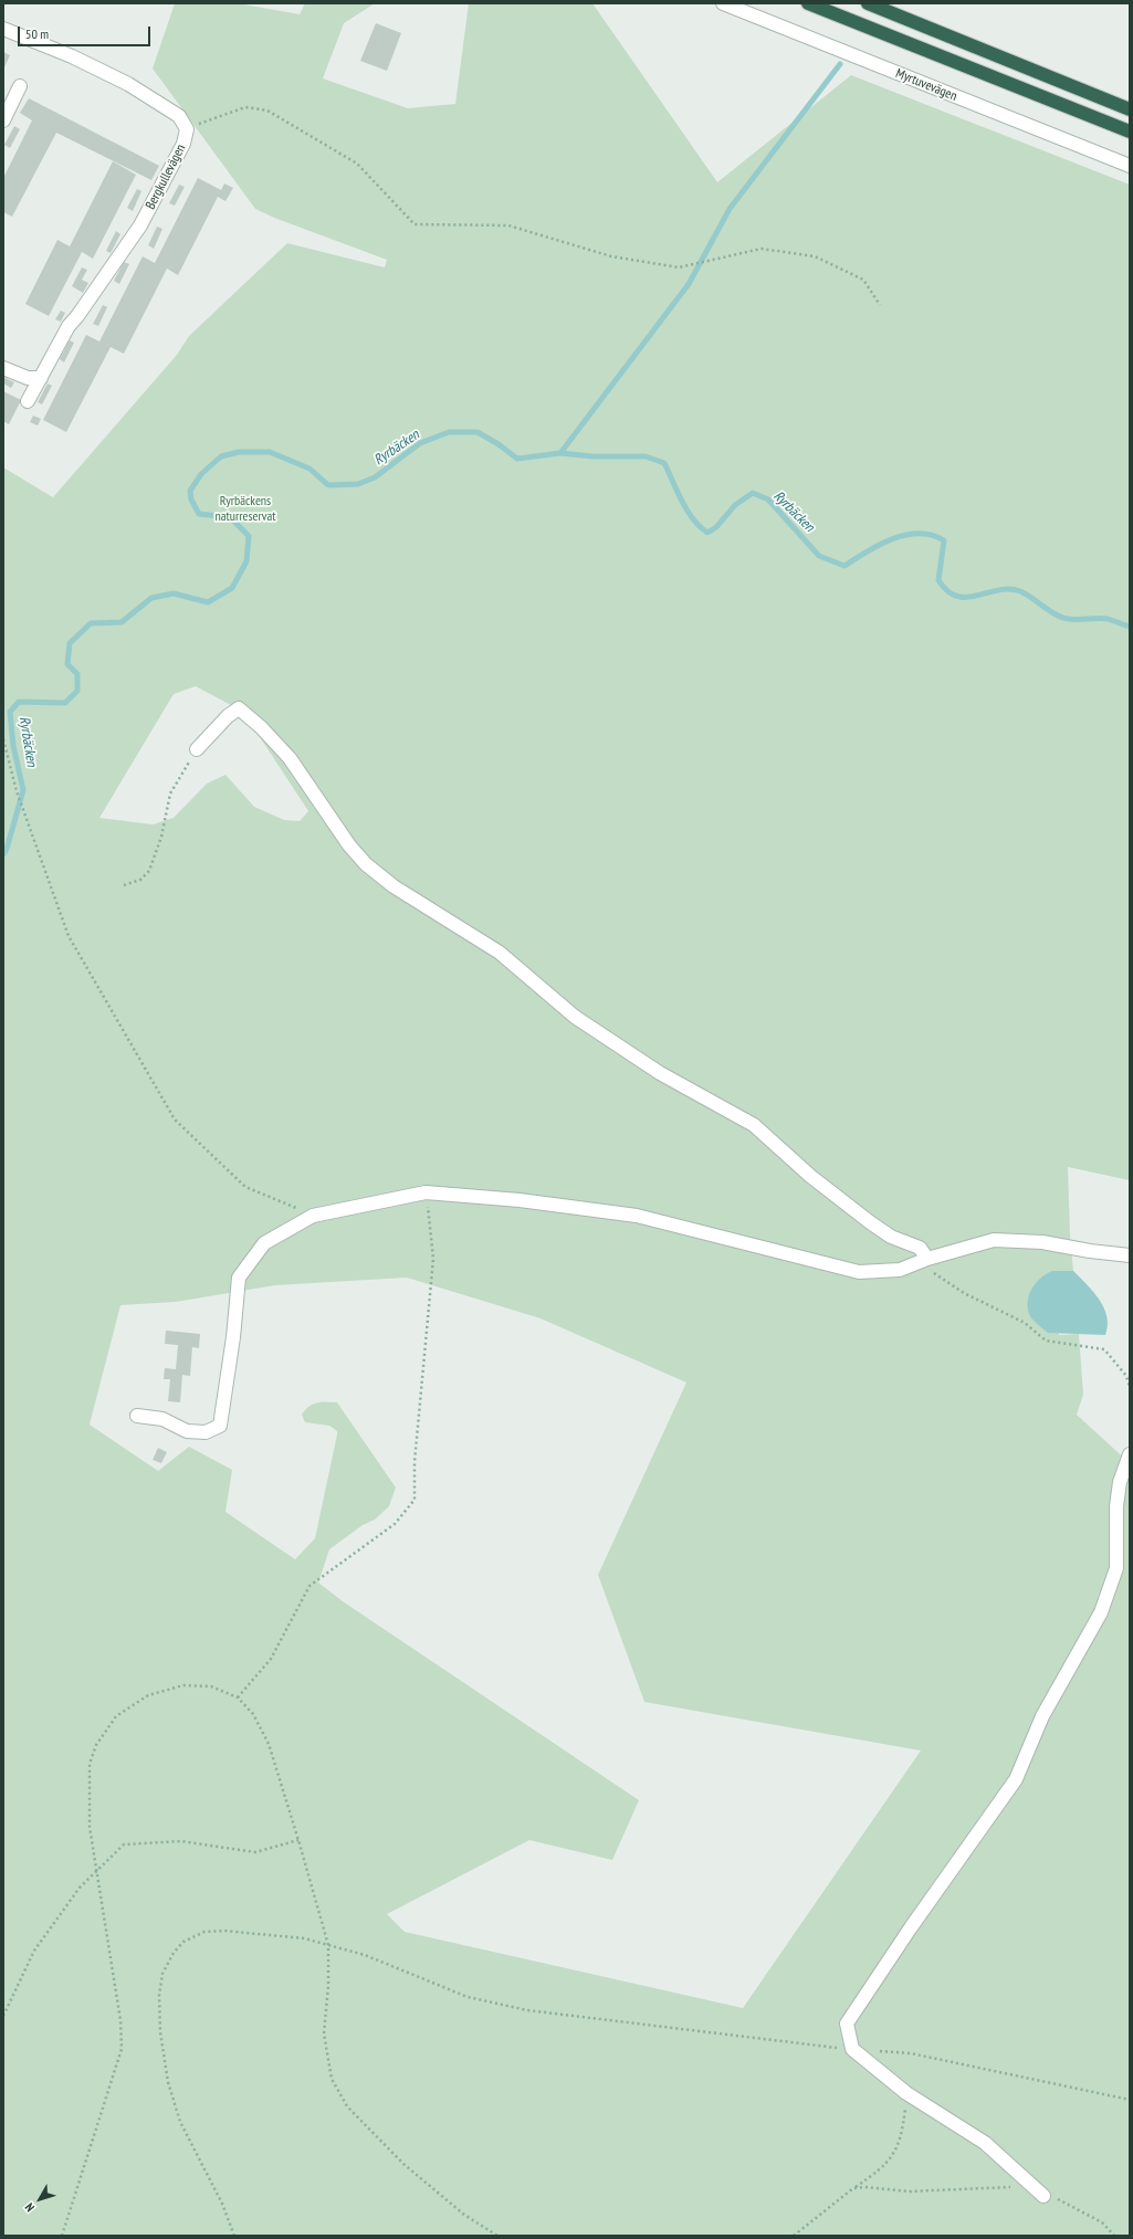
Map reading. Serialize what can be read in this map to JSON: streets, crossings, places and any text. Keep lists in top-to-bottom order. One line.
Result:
{"streets":{"street":["Myrtuvevägen","Bergkullevägen"]},"water":["Ryrbäcken"],"parks":["Ryrbäckens naturreservat"],"scale_bar":"50 m","north":"bottom left"}
